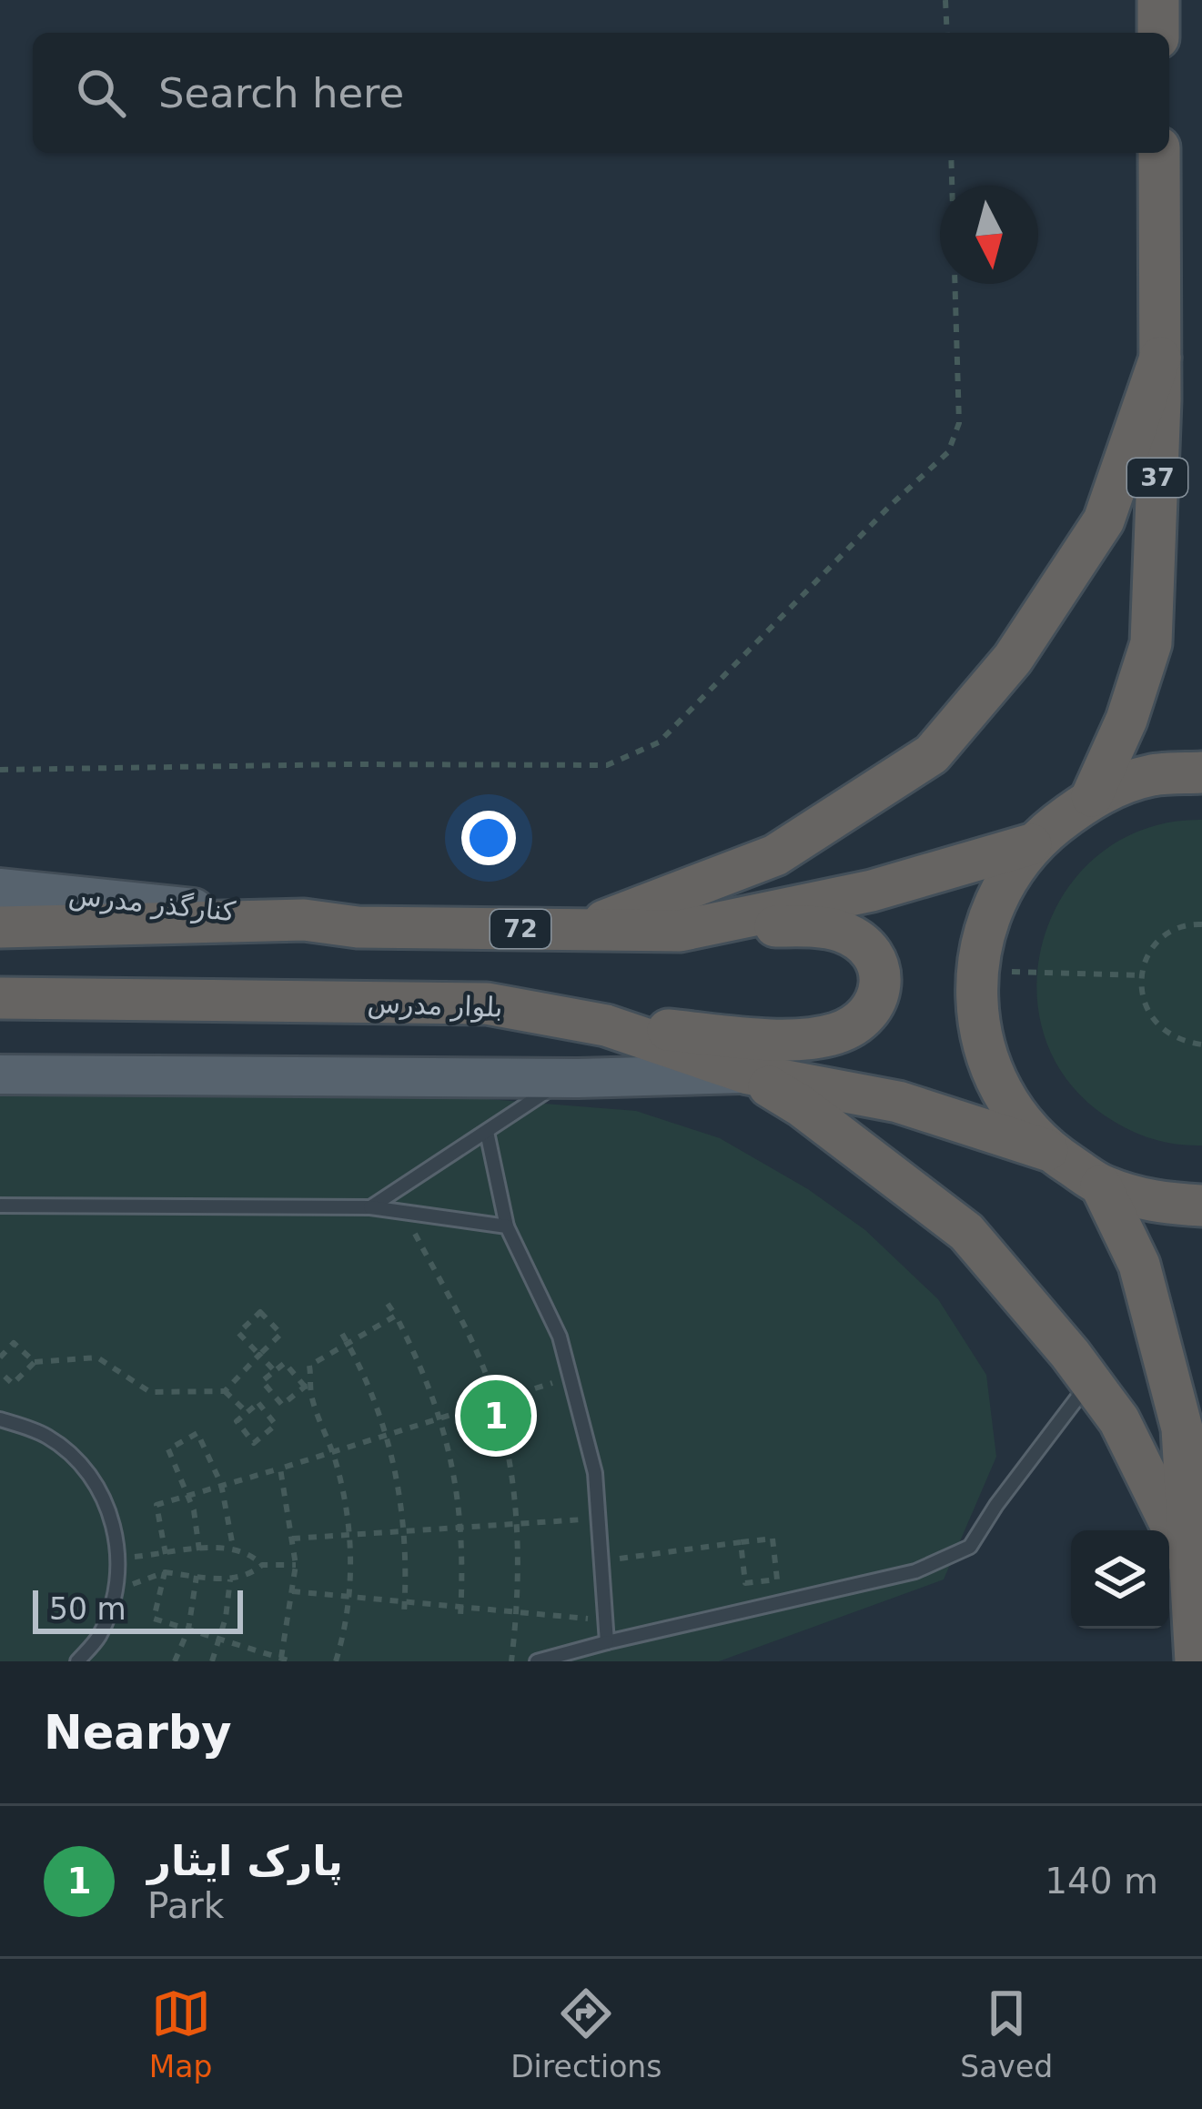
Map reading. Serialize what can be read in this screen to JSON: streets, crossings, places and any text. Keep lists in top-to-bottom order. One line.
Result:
{"streets":{"highway":["37","72","بلوار مدرس"],"main road":["کنارگذر مدرس"]},"crossings":[["37","72"],["37","بلوار مدرس"],["کنارگذر مدرس","72"]],"scale_bar":"50 m","north":"bottom","page":{"search":"Search here","pins":"1","scale":"50 m","heading":"Nearby","list":[{"mark":"1","name":"پارک ایثار","note":"Park","value":"140 m"}],"nav":["Map","Directions","Saved"]}}
